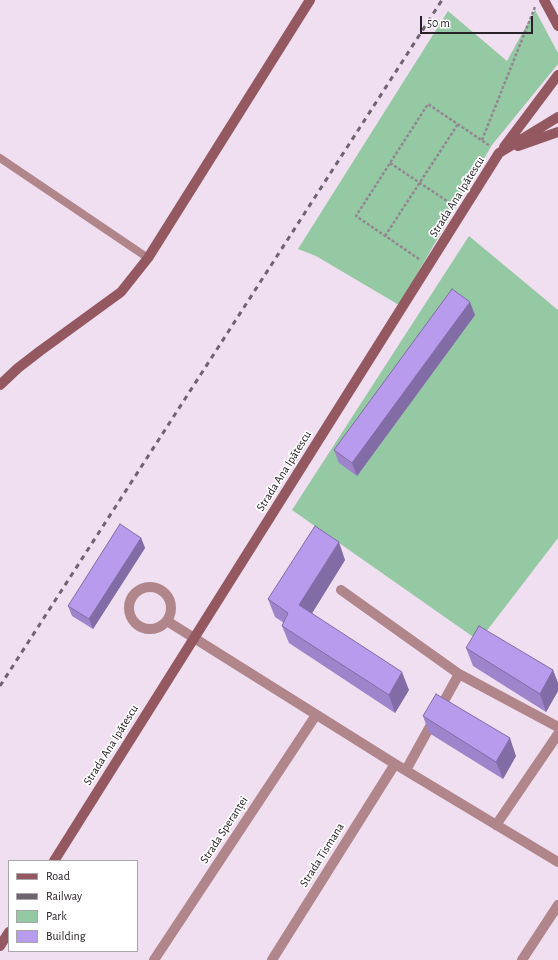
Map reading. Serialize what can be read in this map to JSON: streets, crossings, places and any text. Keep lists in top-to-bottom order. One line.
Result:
{"streets":{"street":["Strada Ana Ipătescu","Strada Speranței","Strada Tismana"]},"legend":["Road","Railway","Park","Building"],"scale_bar":"50 m"}
